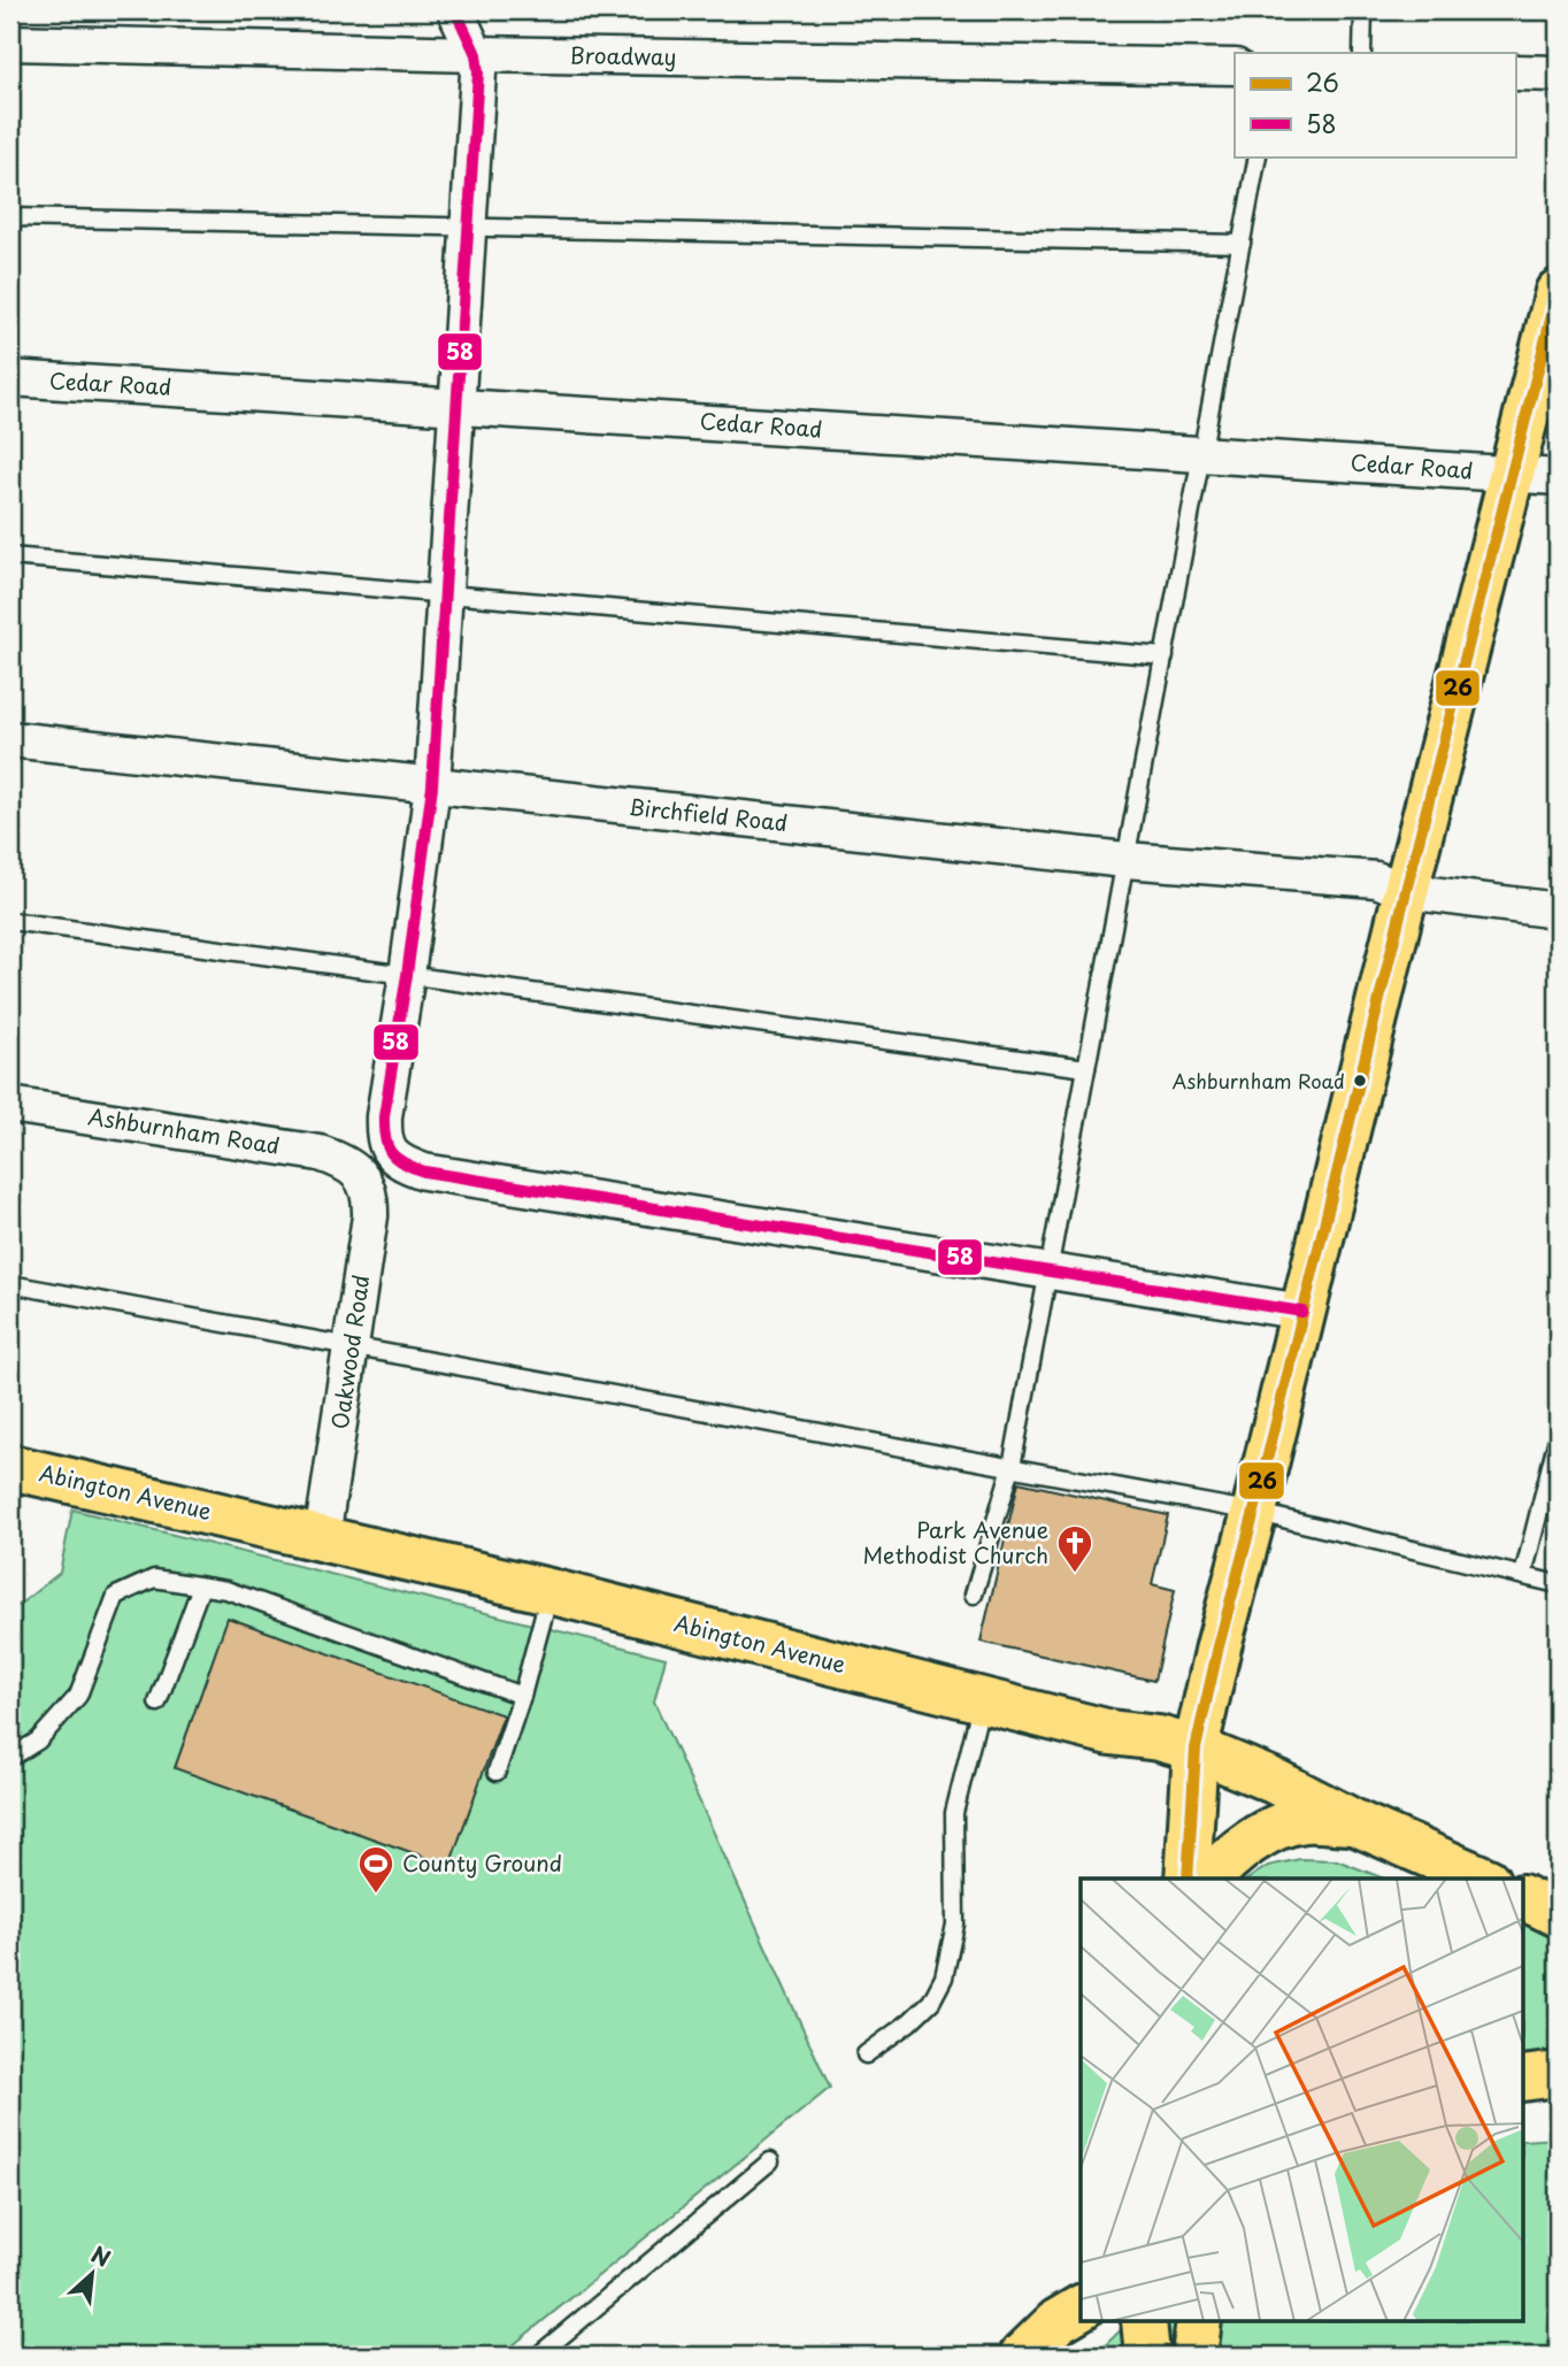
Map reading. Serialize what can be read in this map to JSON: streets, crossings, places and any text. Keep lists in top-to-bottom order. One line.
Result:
{"streets":{"main road":["Abington Avenue"],"street":["Broadway","Cedar Road","Birchfield Road","Ashburnham Road","Oakwood Road"]},"crossings":[["Ashburnham Road","Oakwood Road"],["Oakwood Road","Abington Avenue"]],"places":{"other":["Ashburnham Road"],"church":["Park Avenue Methodist Church"],"sports":["County Ground"]},"lines":["transit line 58","transit line 26"],"legend":["26","58"],"north":"top right"}
